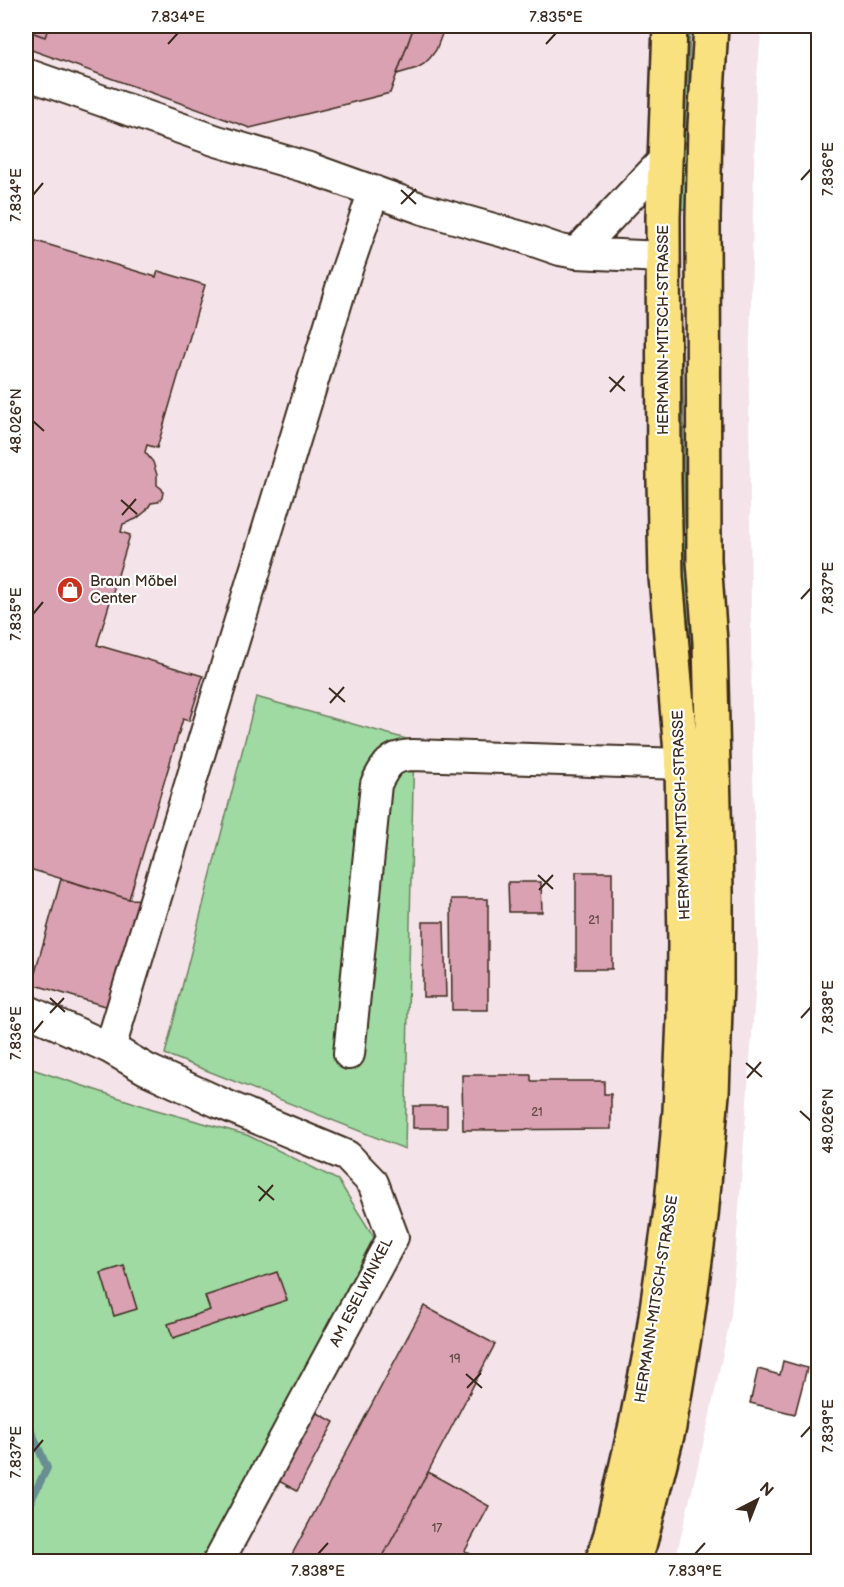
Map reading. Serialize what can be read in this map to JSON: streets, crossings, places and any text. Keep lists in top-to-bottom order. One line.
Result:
{"streets":{"main road":["HERMANN-MITSCH-STRASSE"],"street":["AM ESELWINKEL"]},"places":{"shop":["Braun Möbel Center"]},"house_numbers":["21","21","19","17"],"north":"top right","coordinates":["7.834°E","7.835°E","7.836°E","48.026°N","7.837°E","7.838°E","7.839°E"]}
